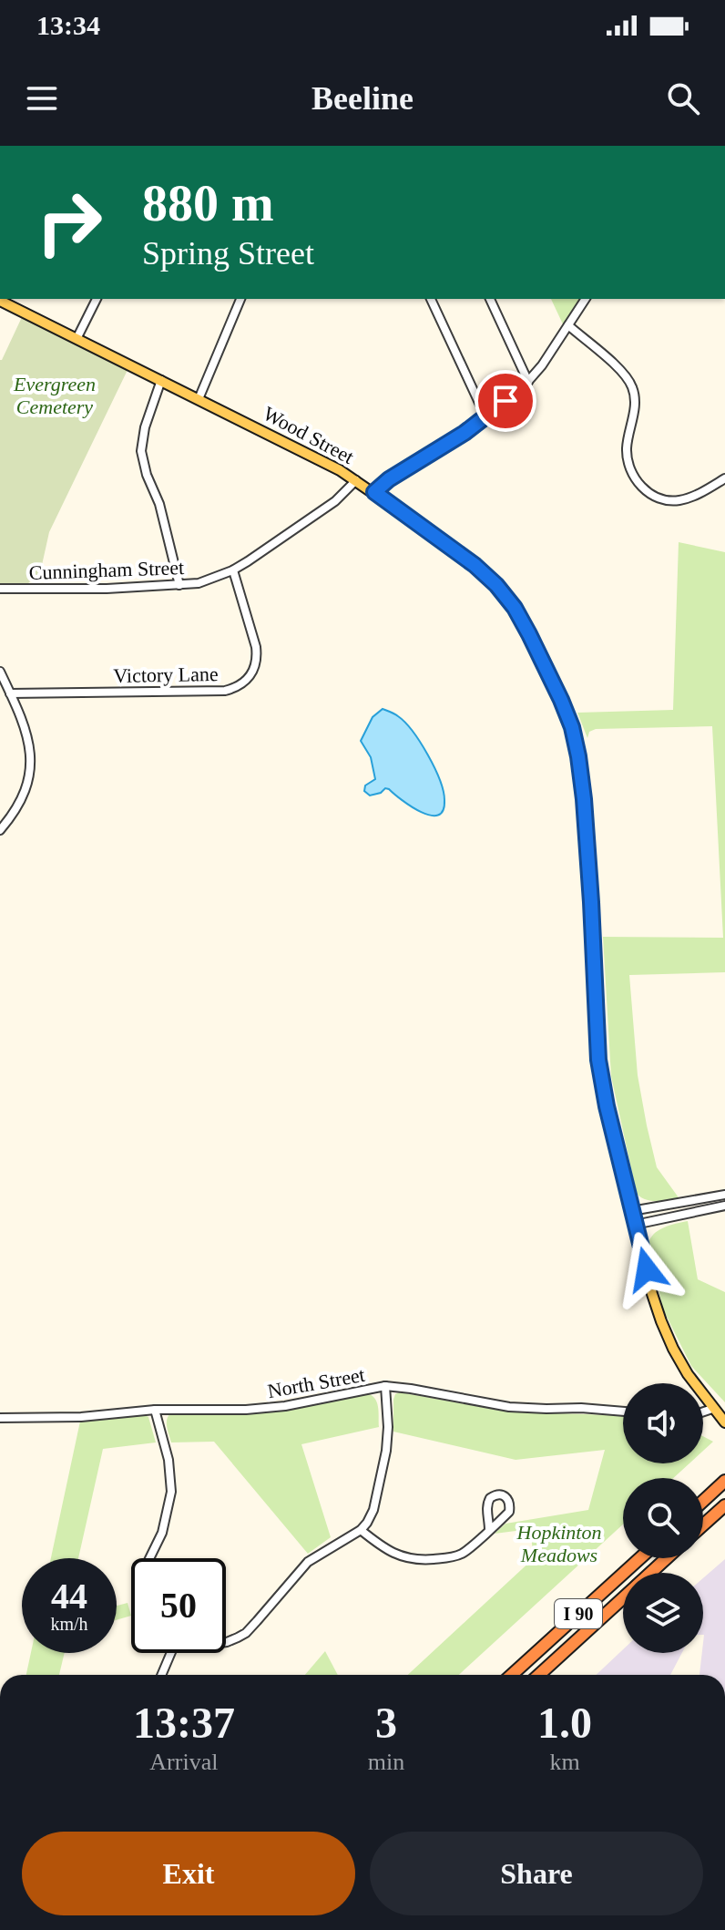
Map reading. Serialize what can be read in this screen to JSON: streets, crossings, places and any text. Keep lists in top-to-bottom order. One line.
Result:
{"streets":{"highway":["I 90"],"main road":["Wood Street"],"street":["Cunningham Street","Victory Lane","North Street"]},"crossings":[["Wood Street","Cunningham Street"],["Cunningham Street","Victory Lane"]],"parks":["Evergreen Cemetery","Hopkinton Meadows"],"page":{"status":"13:34","header":"Beeline","turn":["880 m","Spring Street"],"speed":"44 km/h","limit":"50","eta":["13:37","Arrival","3","min","1.0","km"],"buttons":["Exit","Share"]}}
